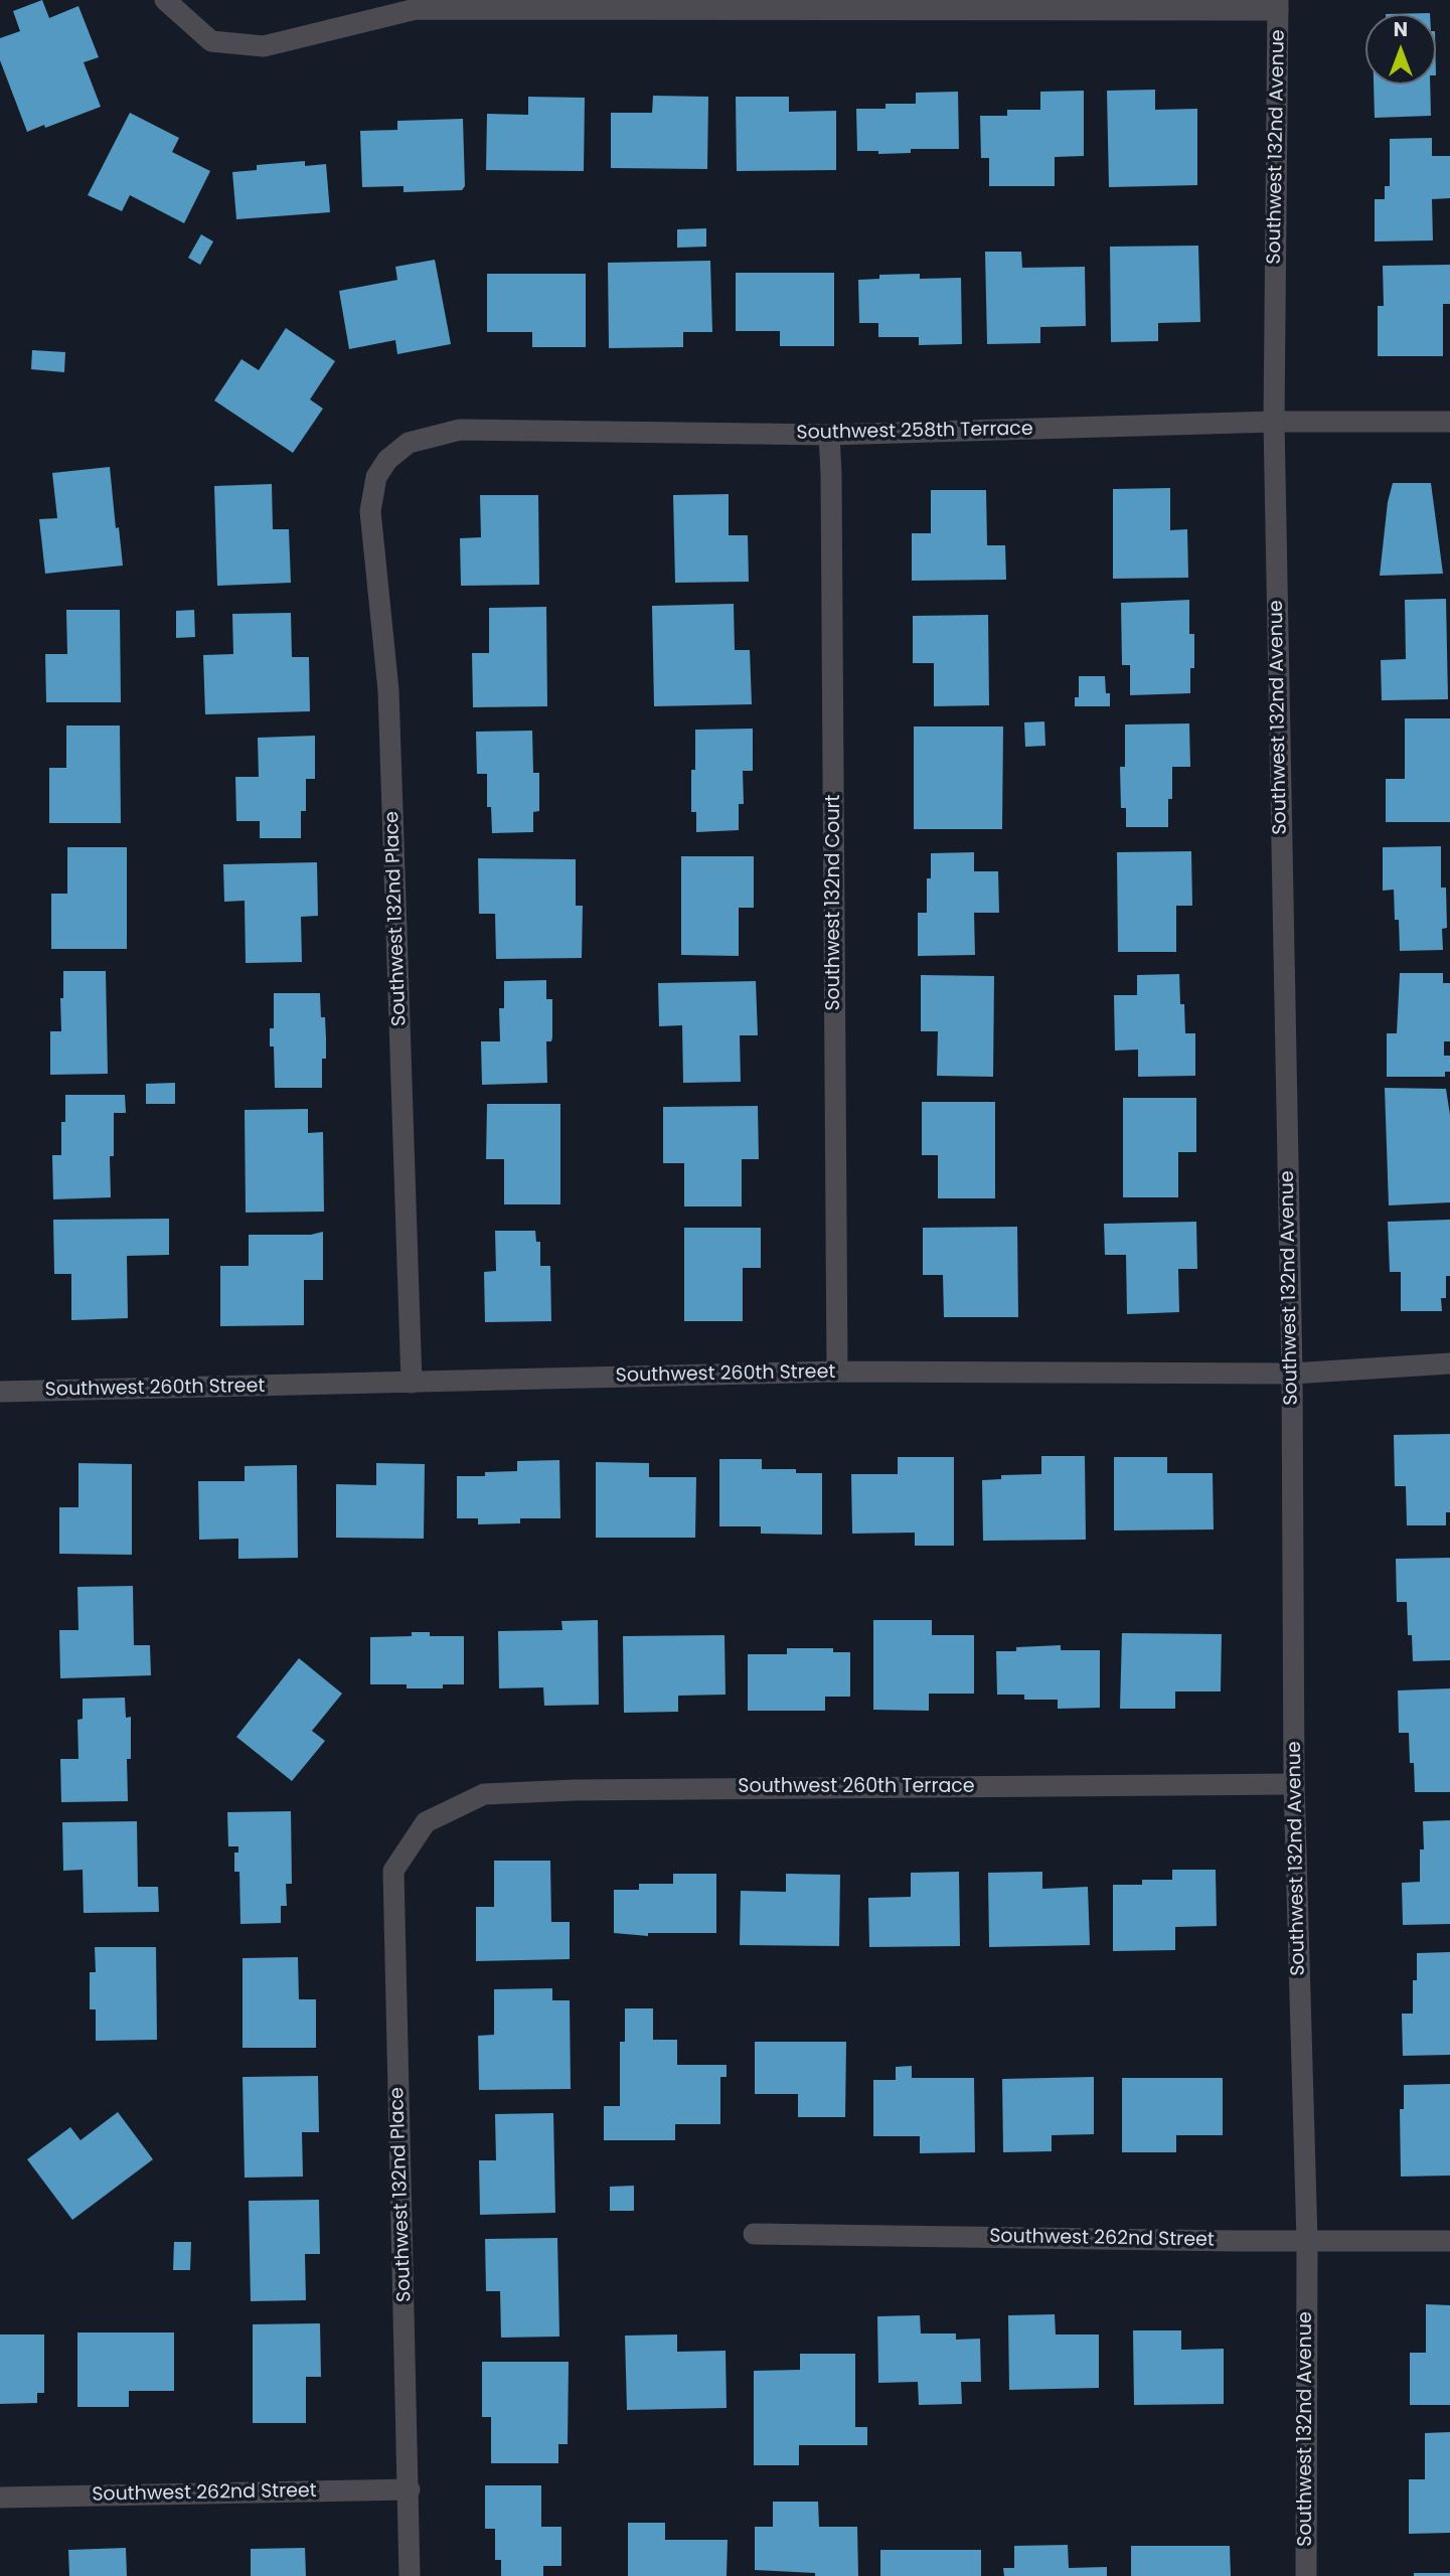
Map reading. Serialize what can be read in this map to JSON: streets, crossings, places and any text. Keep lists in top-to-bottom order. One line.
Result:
{"streets":{"street":["Southwest 132nd Avenue","Southwest 258th Terrace","Southwest 132nd Court","Southwest 132nd Place","Southwest 260th Street","Southwest 260th Terrace","Southwest 262nd Street"]},"crossings":[["Southwest 132nd Avenue","Southwest 258th Terrace"],["Southwest 132nd Avenue","Southwest 260th Street"],["Southwest 132nd Avenue","Southwest 260th Terrace"],["Southwest 132nd Avenue","Southwest 262nd Street"],["Southwest 258th Terrace","Southwest 132nd Court"],["Southwest 258th Terrace","Southwest 132nd Place"],["Southwest 132nd Court","Southwest 260th Street"],["Southwest 132nd Place","Southwest 260th Street"],["Southwest 132nd Place","Southwest 260th Terrace"],["Southwest 132nd Place","Southwest 262nd Street"]],"north":"top"}
